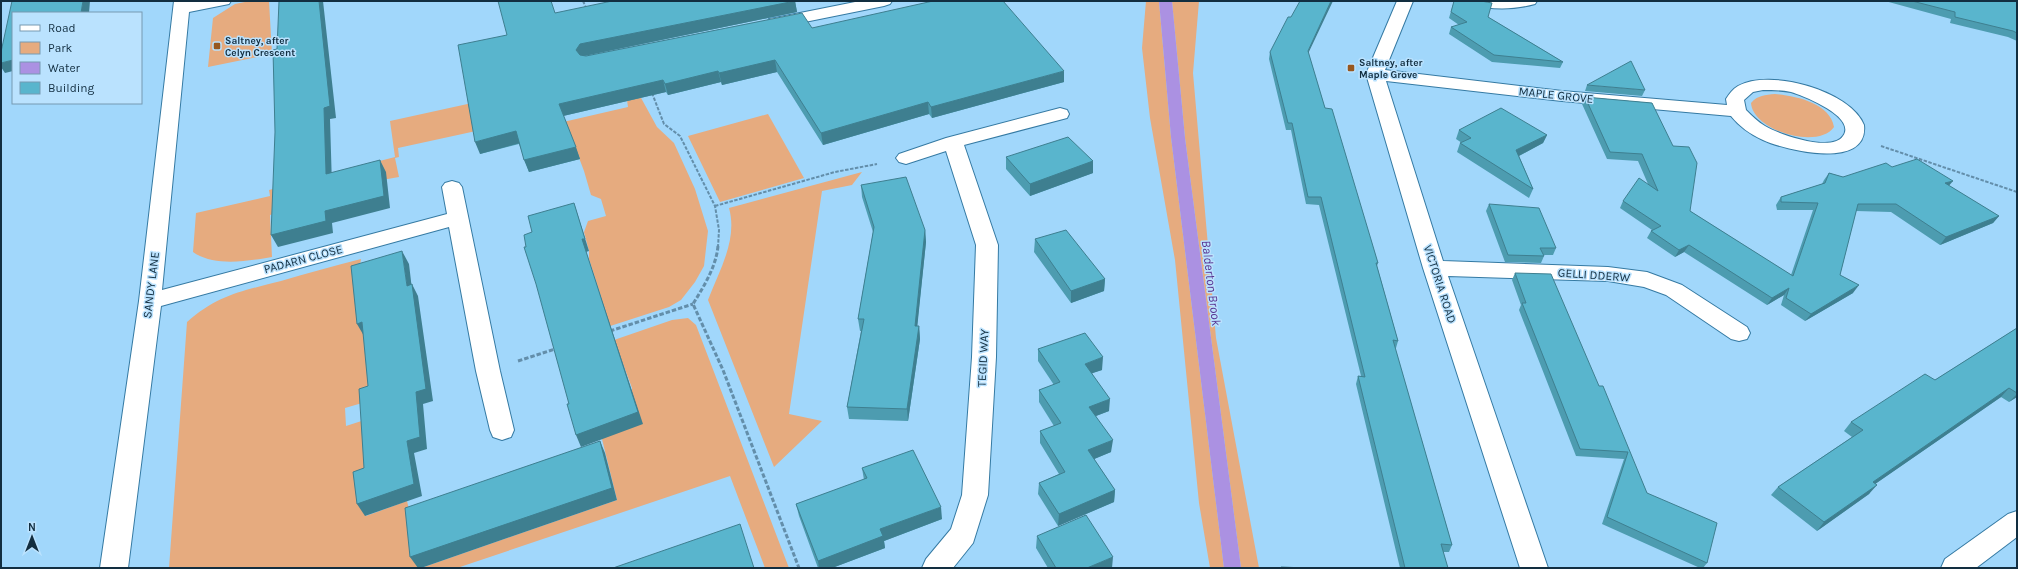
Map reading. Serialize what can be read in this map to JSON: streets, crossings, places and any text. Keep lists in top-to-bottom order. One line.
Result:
{"streets":{"street":["MAPLE GROVE","PADARN CLOSE","GELLI DDERW","VICTORIA ROAD","SANDY LANE","TEGID WAY"]},"crossings":[["MAPLE GROVE","VICTORIA ROAD"],["PADARN CLOSE","SANDY LANE"],["GELLI DDERW","VICTORIA ROAD"]],"water":["Balderton Brook"],"places":{"transit":["Saltney, after Celyn Crescent","Saltney, after Maple Grove"]},"legend":["Road","Park","Water","Building"],"north":"top"}
